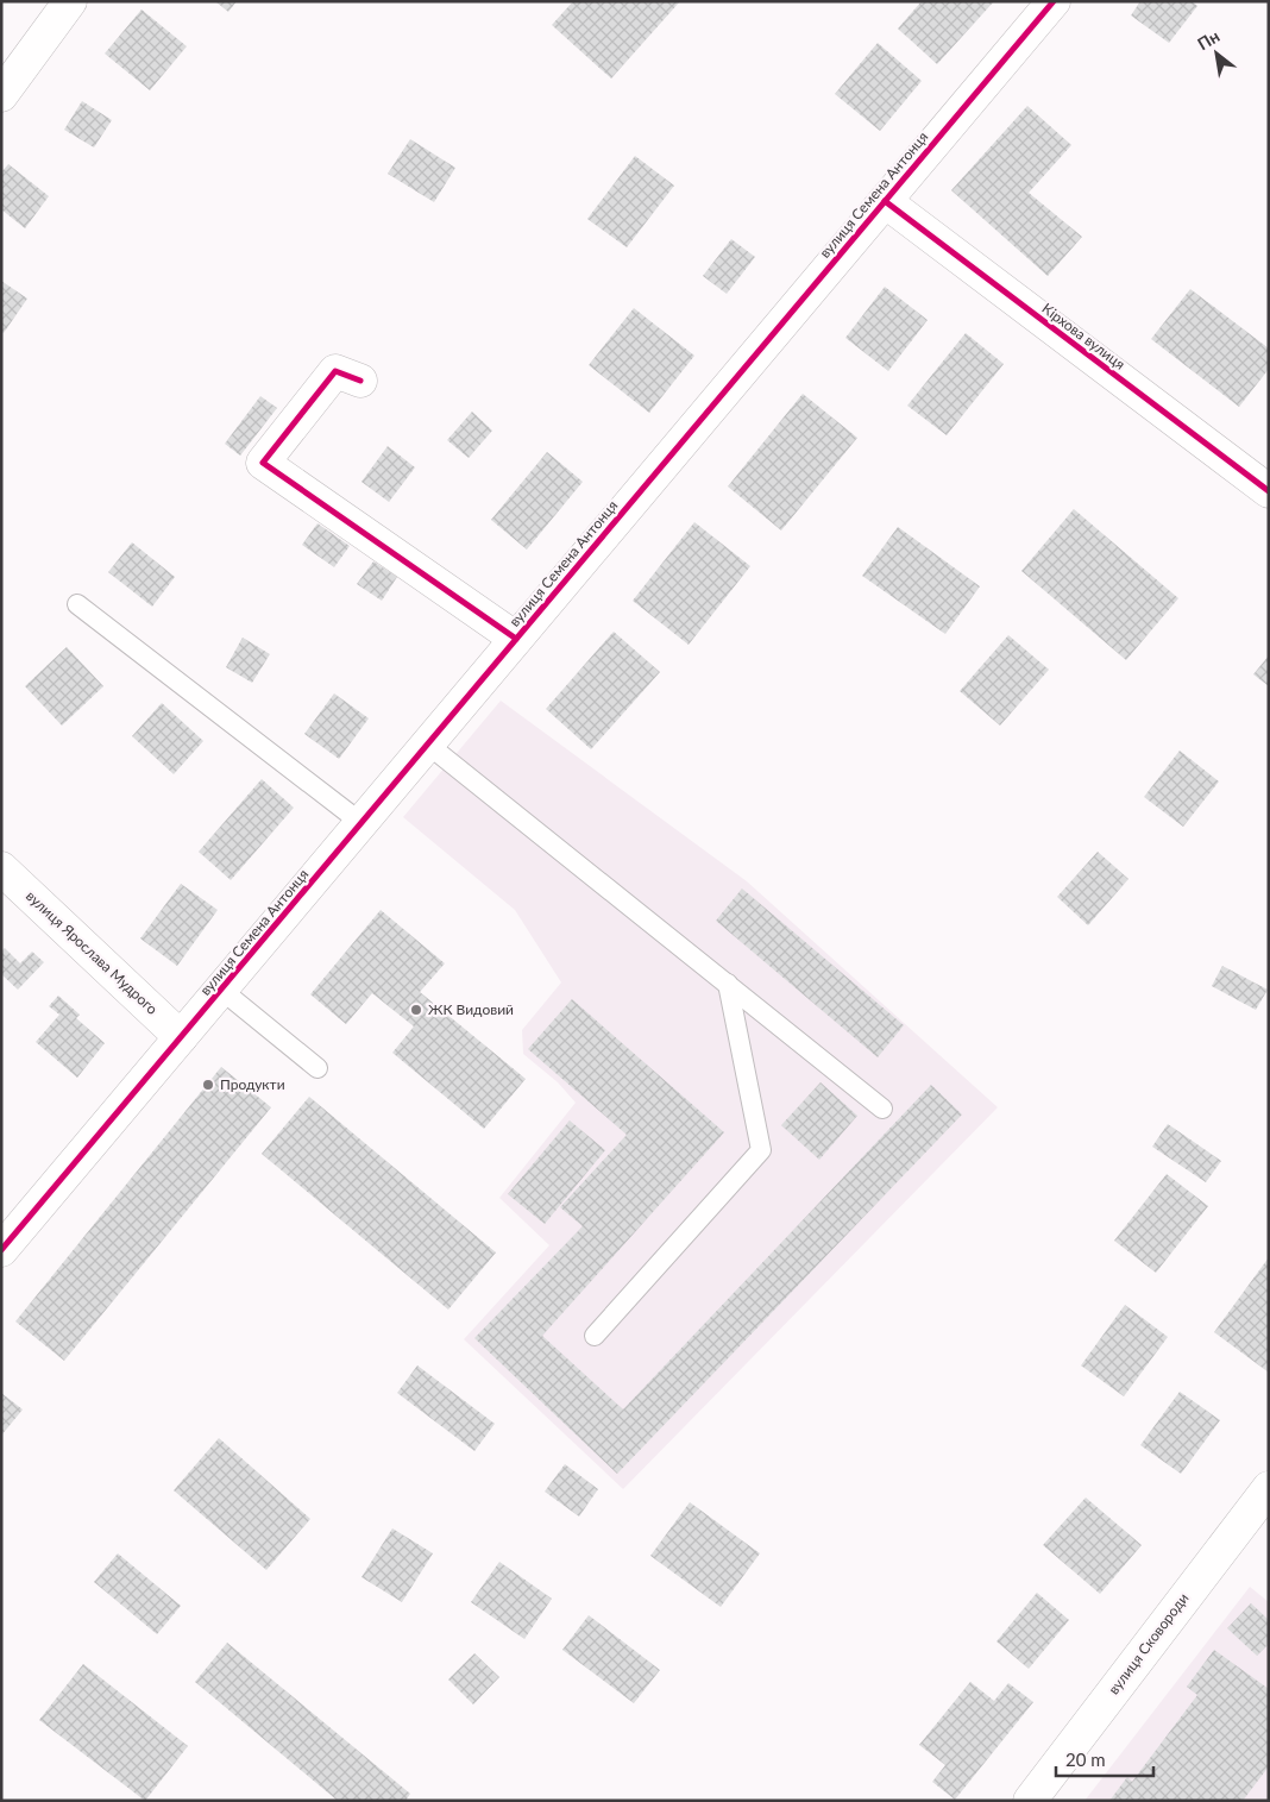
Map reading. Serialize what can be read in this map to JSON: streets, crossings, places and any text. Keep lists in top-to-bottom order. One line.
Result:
{"streets":{"street":["вулиця Семена Антонця","Кірхова вулиця","вулиця Ярослава Мудрого","вулиця Сковороди"]},"crossings":[["вулиця Семена Антонця","Кірхова вулиця"],["вулиця Семена Антонця","вулиця Ярослава Мудрого"]],"places":["ЖК Видовий","Продукти"],"scale_bar":"20 m","north":"top left"}
